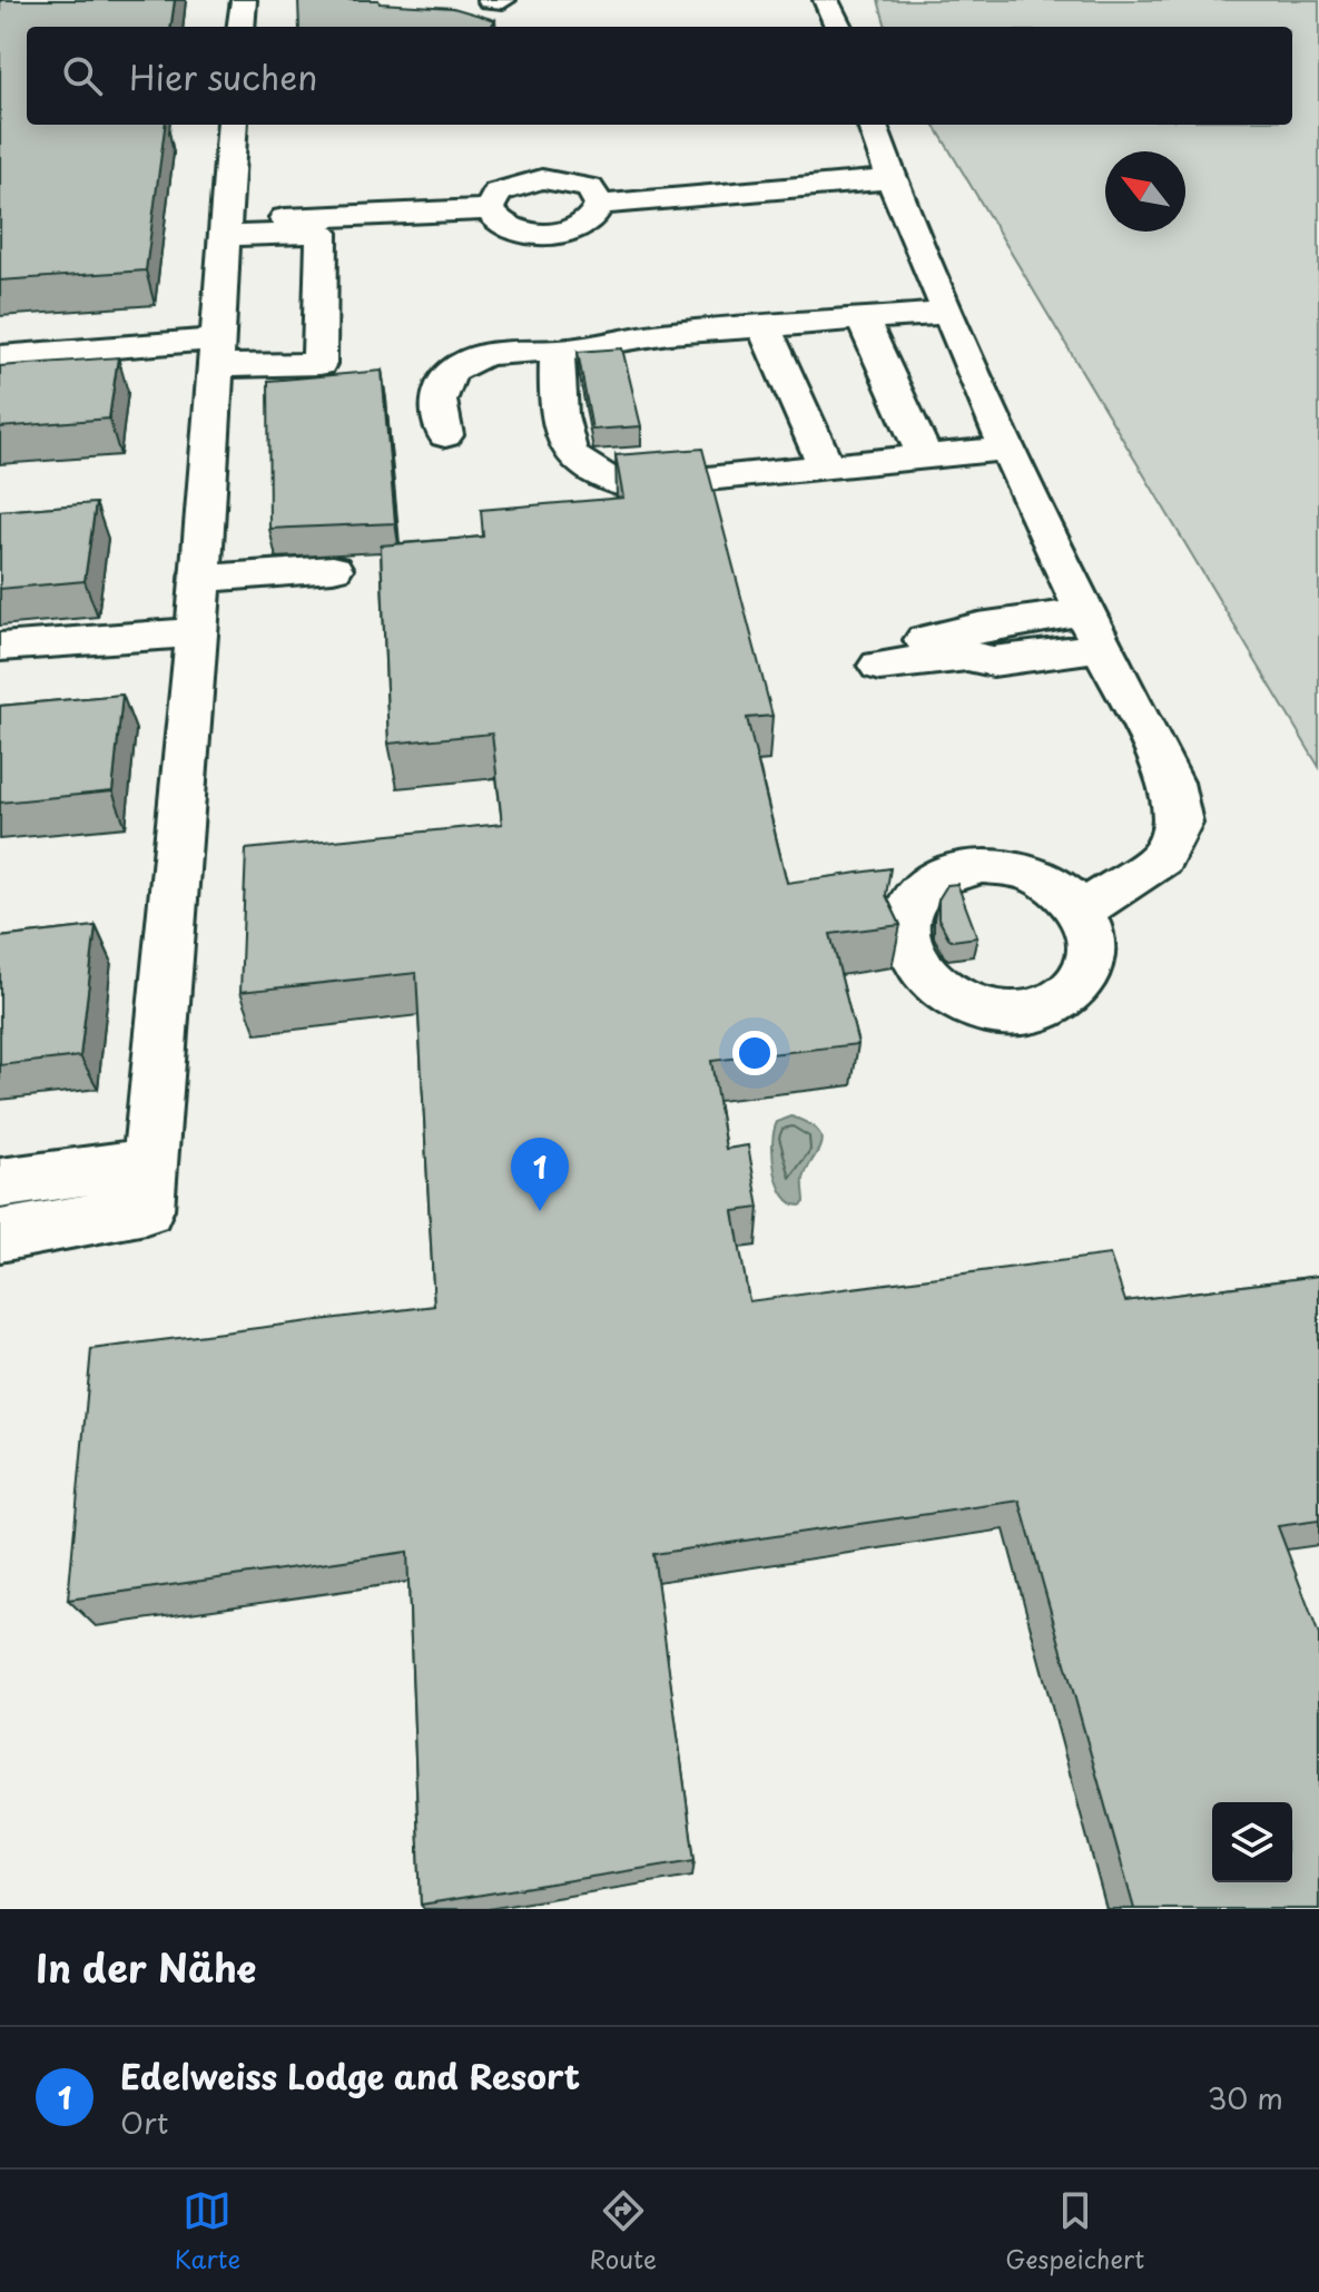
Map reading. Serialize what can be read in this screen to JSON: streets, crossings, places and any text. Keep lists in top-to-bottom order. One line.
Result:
{"north":"top left","page":{"search":"Hier suchen","pins":"1","heading":"In der Nähe","list":[{"mark":"1","name":"Edelweiss Lodge and Resort","note":"Ort","value":"30 m"}],"nav":["Karte","Route","Gespeichert"]}}
